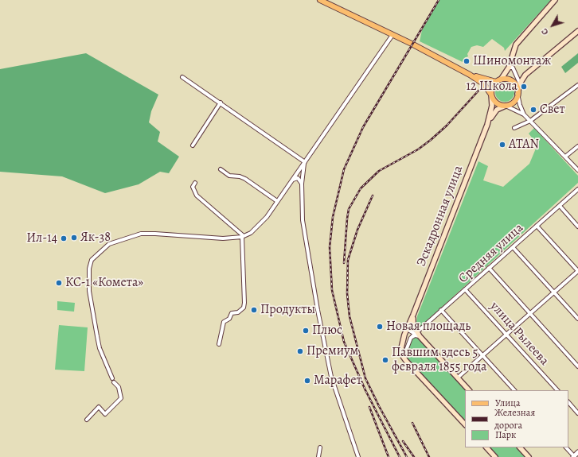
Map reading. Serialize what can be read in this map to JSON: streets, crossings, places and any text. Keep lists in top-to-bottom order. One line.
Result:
{"streets":{"main road":["Эскадронная улица"],"street":["Средняя улица","улица Рылеева"]},"crossings":[["Средняя улица","улица Рылеева"]],"places":["Шиномонтаж","12 Школа","Свет","ATAN","Як-38","Ил-14","КС-1 «Комета»","Продукты","Новая площадь","Плюс","Премиум","Павшим здесь 5 февраля 1855 года","Марафет"],"legend":["Улица","Железная дорога","Парк"],"north":"bottom left"}
